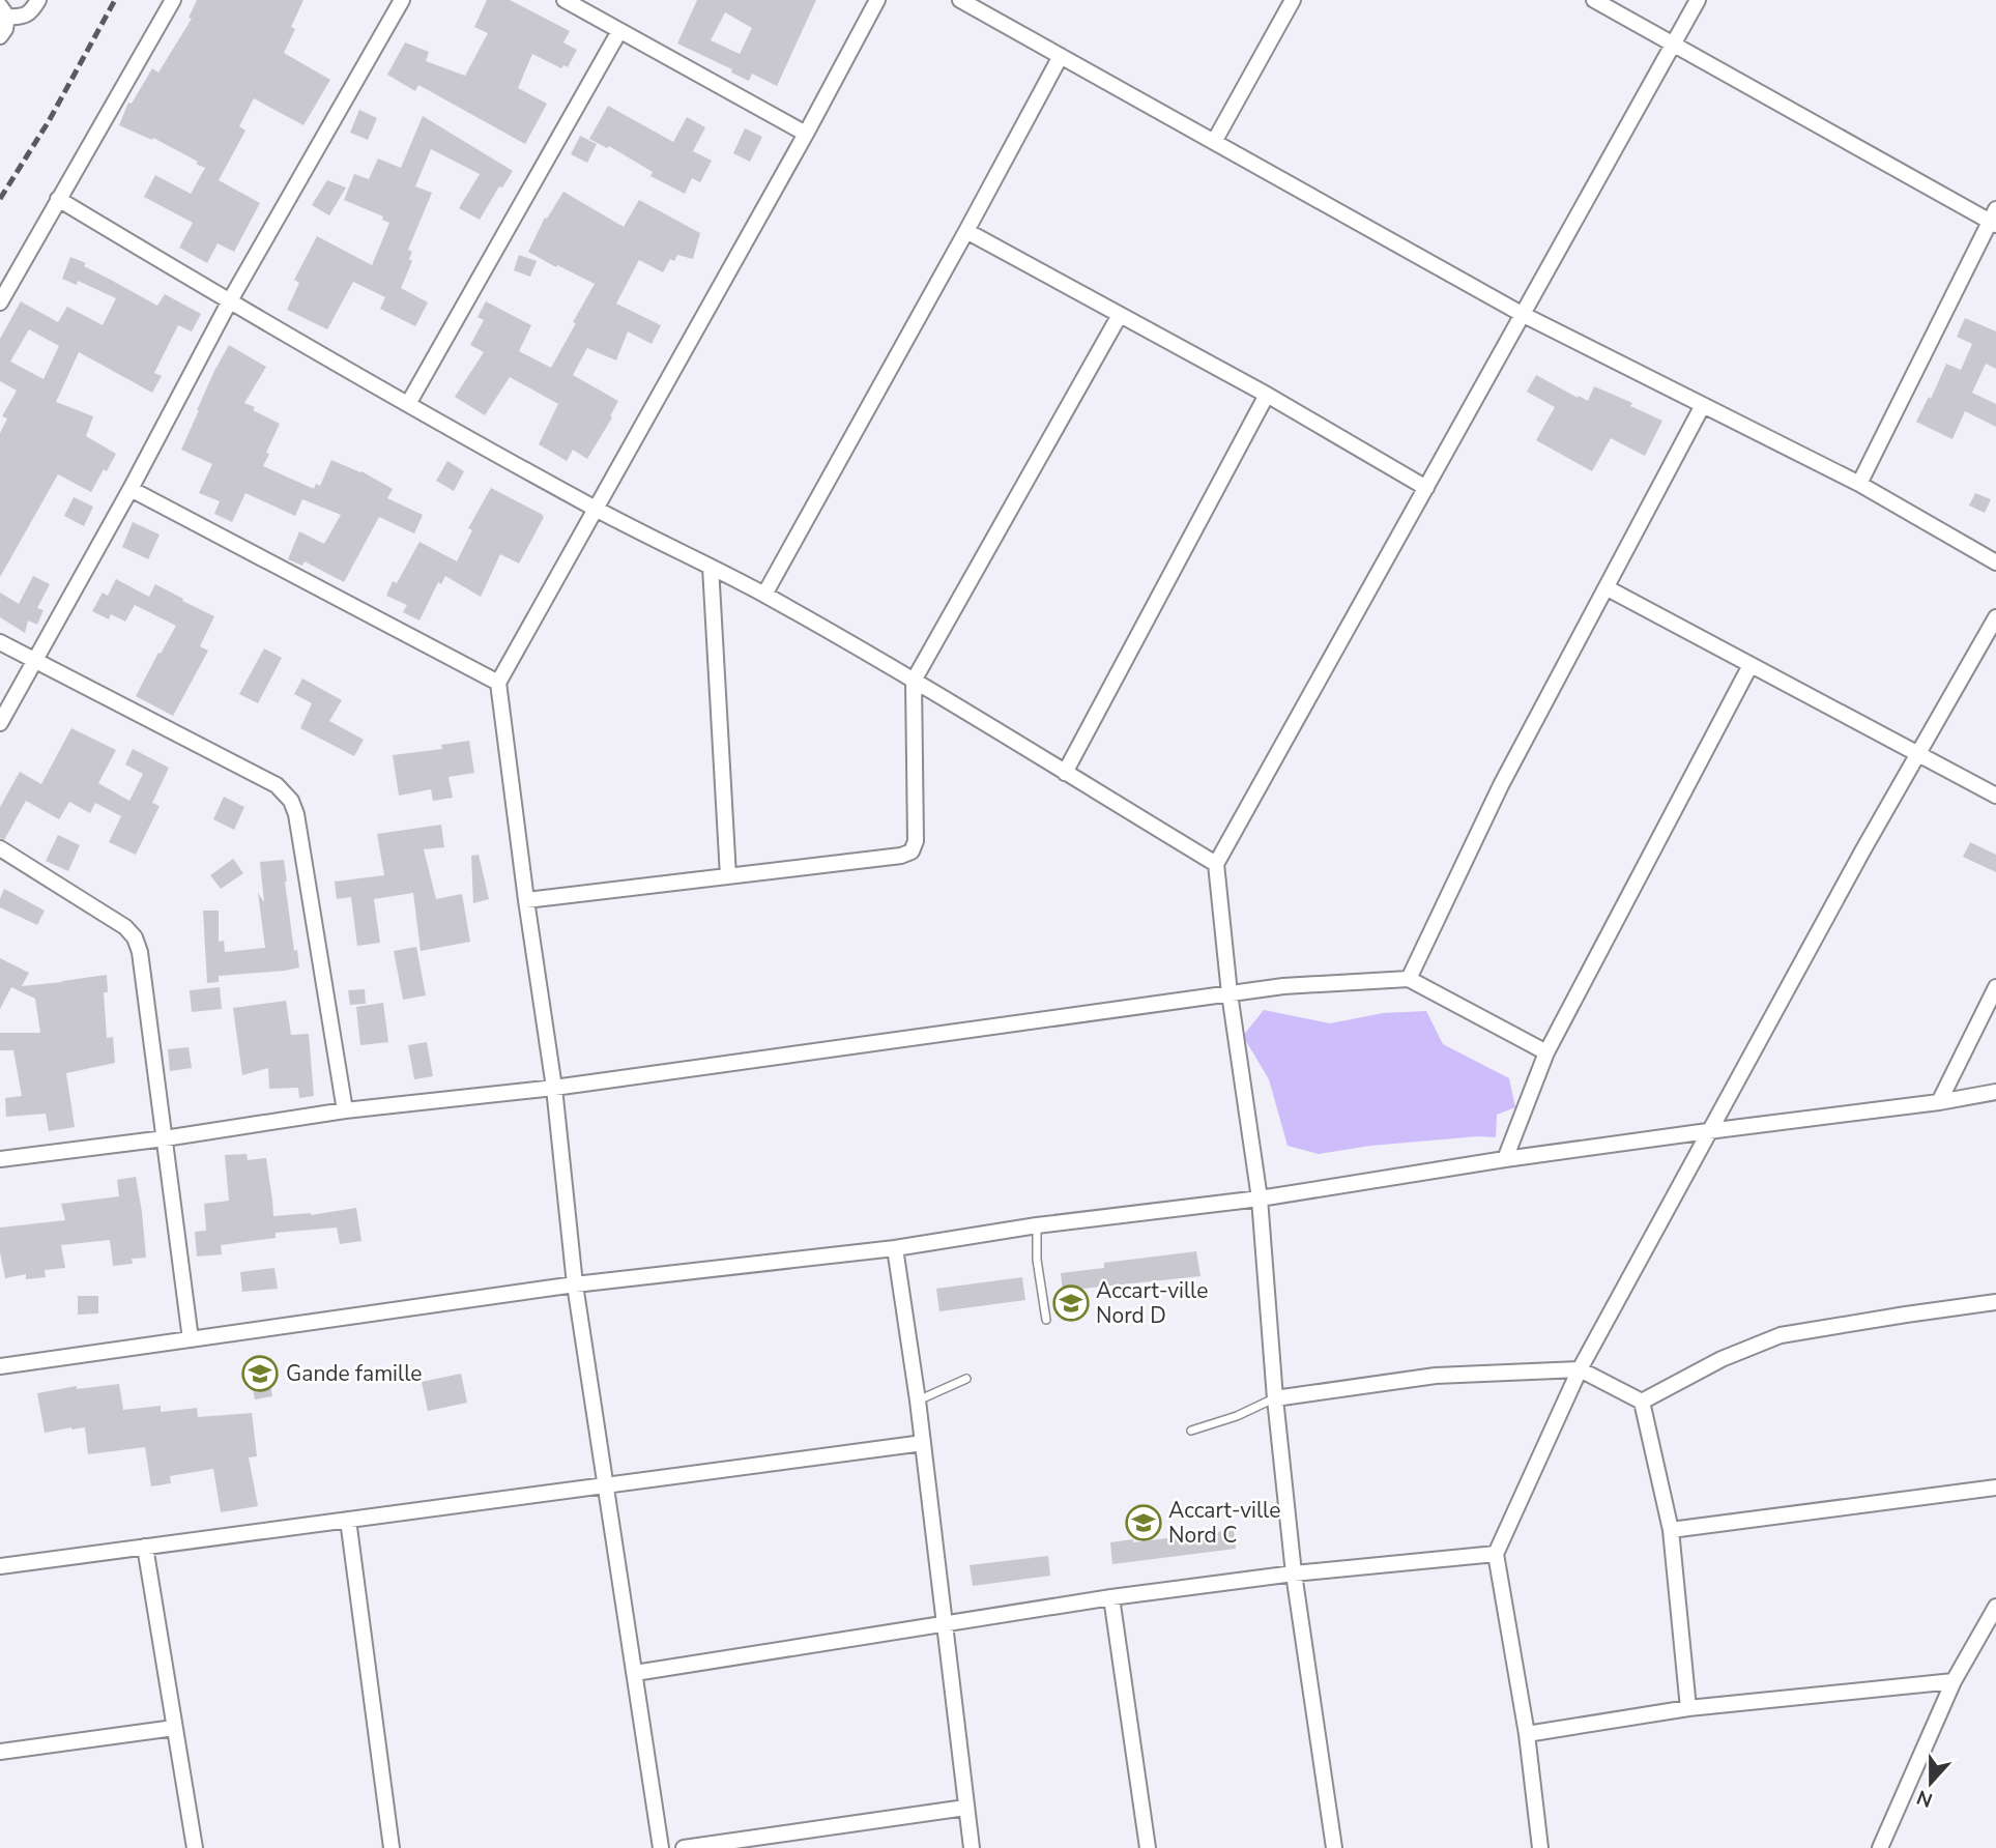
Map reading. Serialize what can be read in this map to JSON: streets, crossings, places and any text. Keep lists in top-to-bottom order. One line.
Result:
{"places":{"school or university":["Accart-ville Nord D","Gande famille","Accart-ville Nord C"]},"north":"bottom"}
